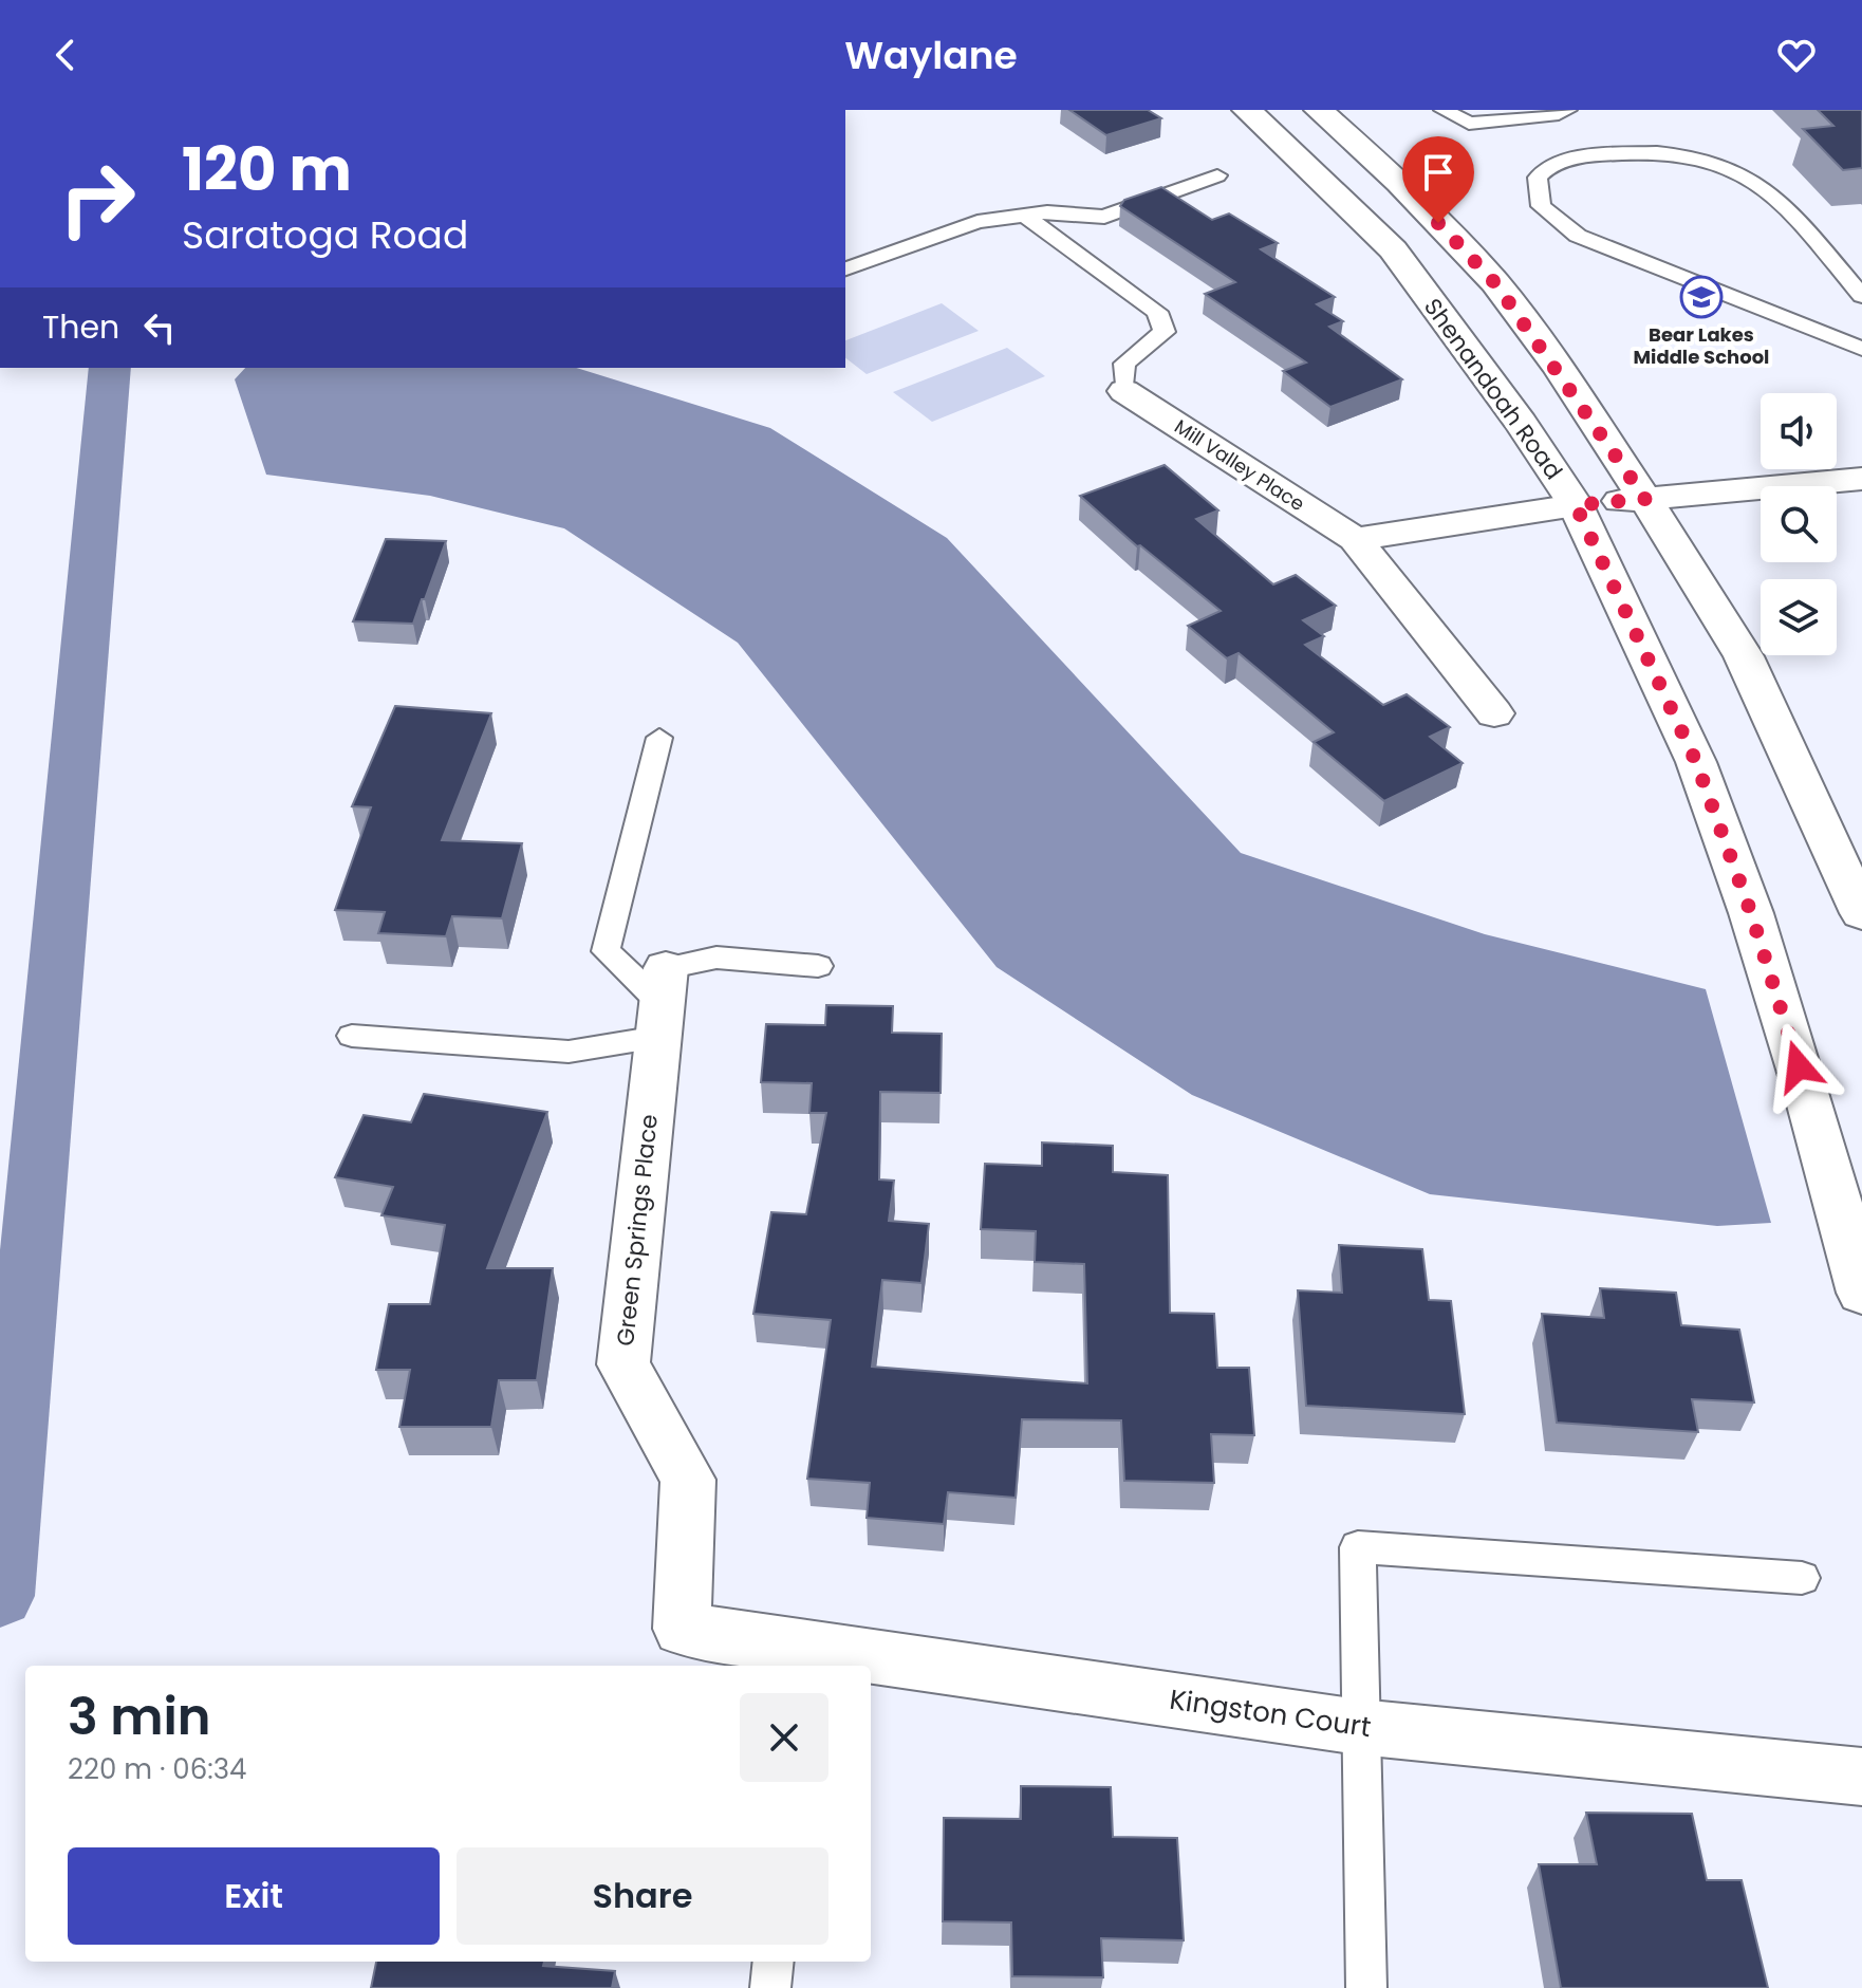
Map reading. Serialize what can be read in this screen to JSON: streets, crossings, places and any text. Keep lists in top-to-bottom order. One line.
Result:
{"streets":{"street":["Shenandoah Road","Mill Valley Place","Green Springs Place","Kingston Court"]},"crossings":[["Green Springs Place","Kingston Court"]],"places":{"school or university":["Bear Lakes Middle School"]},"page":{"header":"Waylane","turn":["120 m","Saratoga Road"],"then":"Then","heading":["3 min","220 m · 06:34"],"buttons":["Exit","Share"]}}
